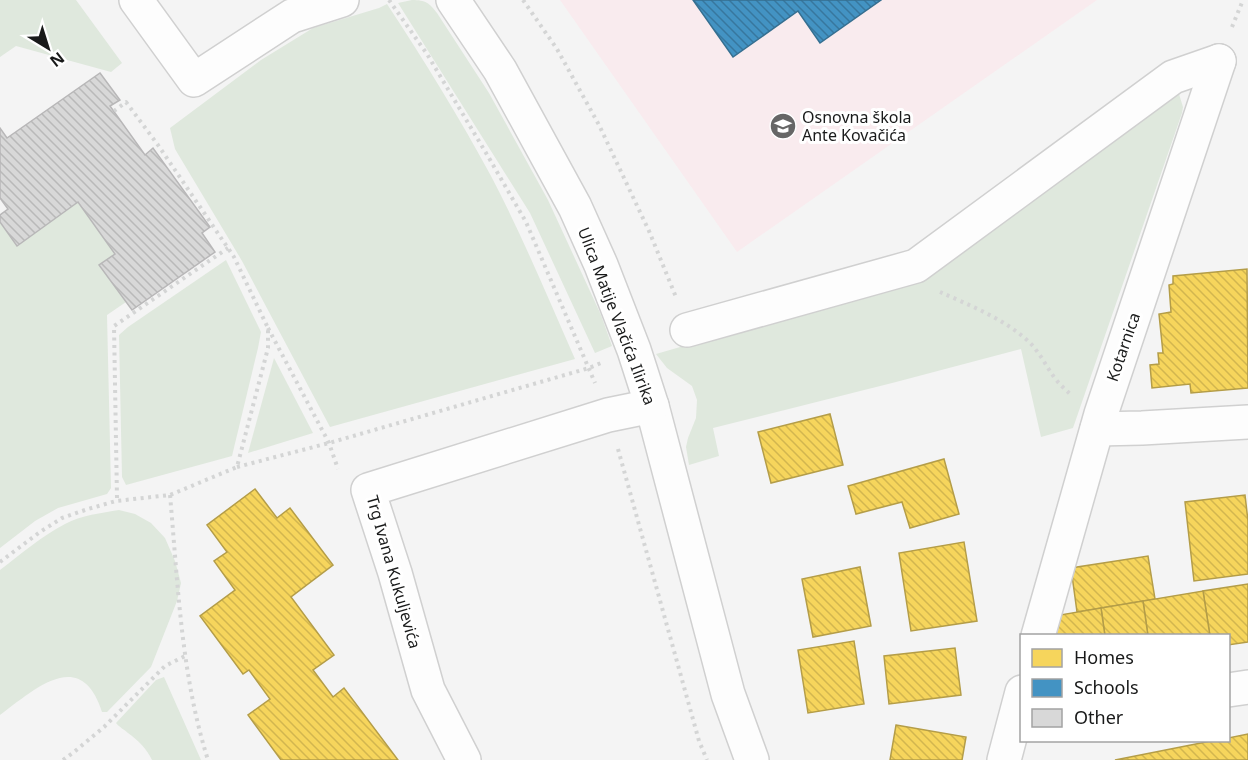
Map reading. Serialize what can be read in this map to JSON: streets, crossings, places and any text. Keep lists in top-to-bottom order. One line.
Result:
{"streets":{"street":["Ulica Matije Vlačića Ilirika","Kotarnica","Trg Ivana Kukuljevića"]},"crossings":[["Ulica Matije Vlačića Ilirika","Trg Ivana Kukuljevića"]],"places":{"school or university":["Osnovna škola Ante Kovačića"]},"legend":["Homes","Schools","Other"],"north":"bottom right"}
